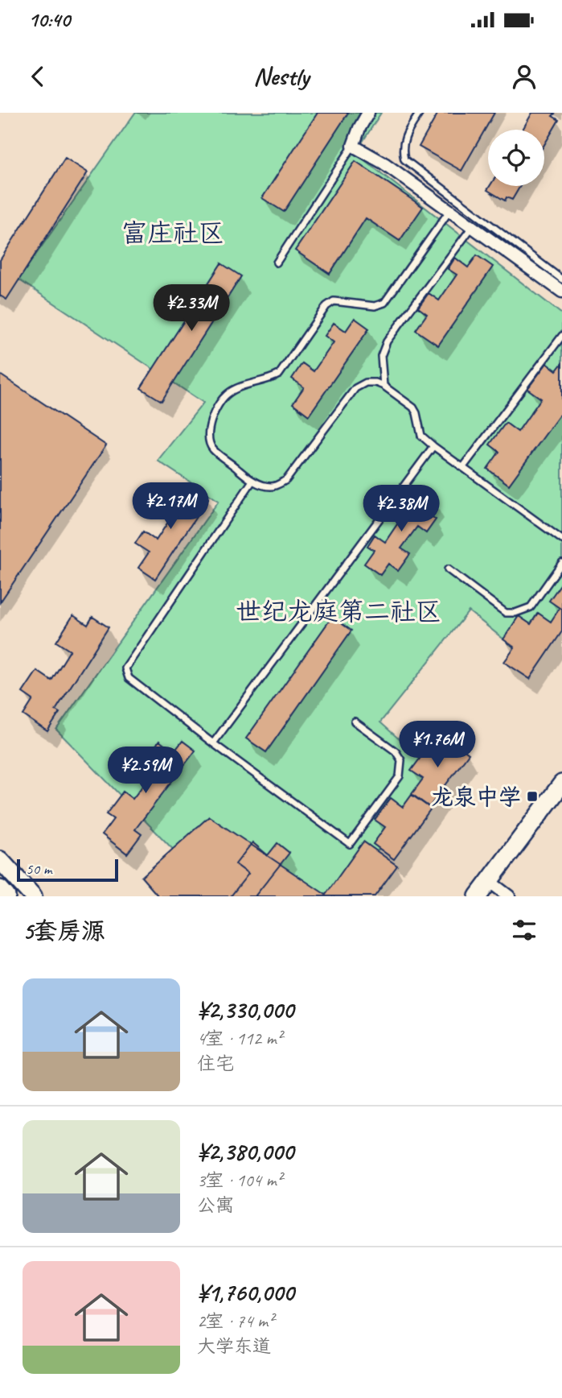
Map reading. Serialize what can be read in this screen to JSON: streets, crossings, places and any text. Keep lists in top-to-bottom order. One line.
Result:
{"districts":["富庄社区","世纪龙庭第二社区"],"places":{"transit":["龙泉中学"]},"scale_bar":"50 m","page":{"status":"10:40","header":"Nestly","price":["¥2.33M","¥2.17M","¥2.38M","¥1.76M","¥2.59M"],"scale":"50 m","heading":"5套房源","list":[{"name":"¥2,330,000","note":"4室 · 112 m² · 住宅"},{"name":"¥2,380,000","note":"3室 · 104 m² · 公寓"},{"name":"¥1,760,000","note":"2室 · 74 m² · 大学东道"}]}}
